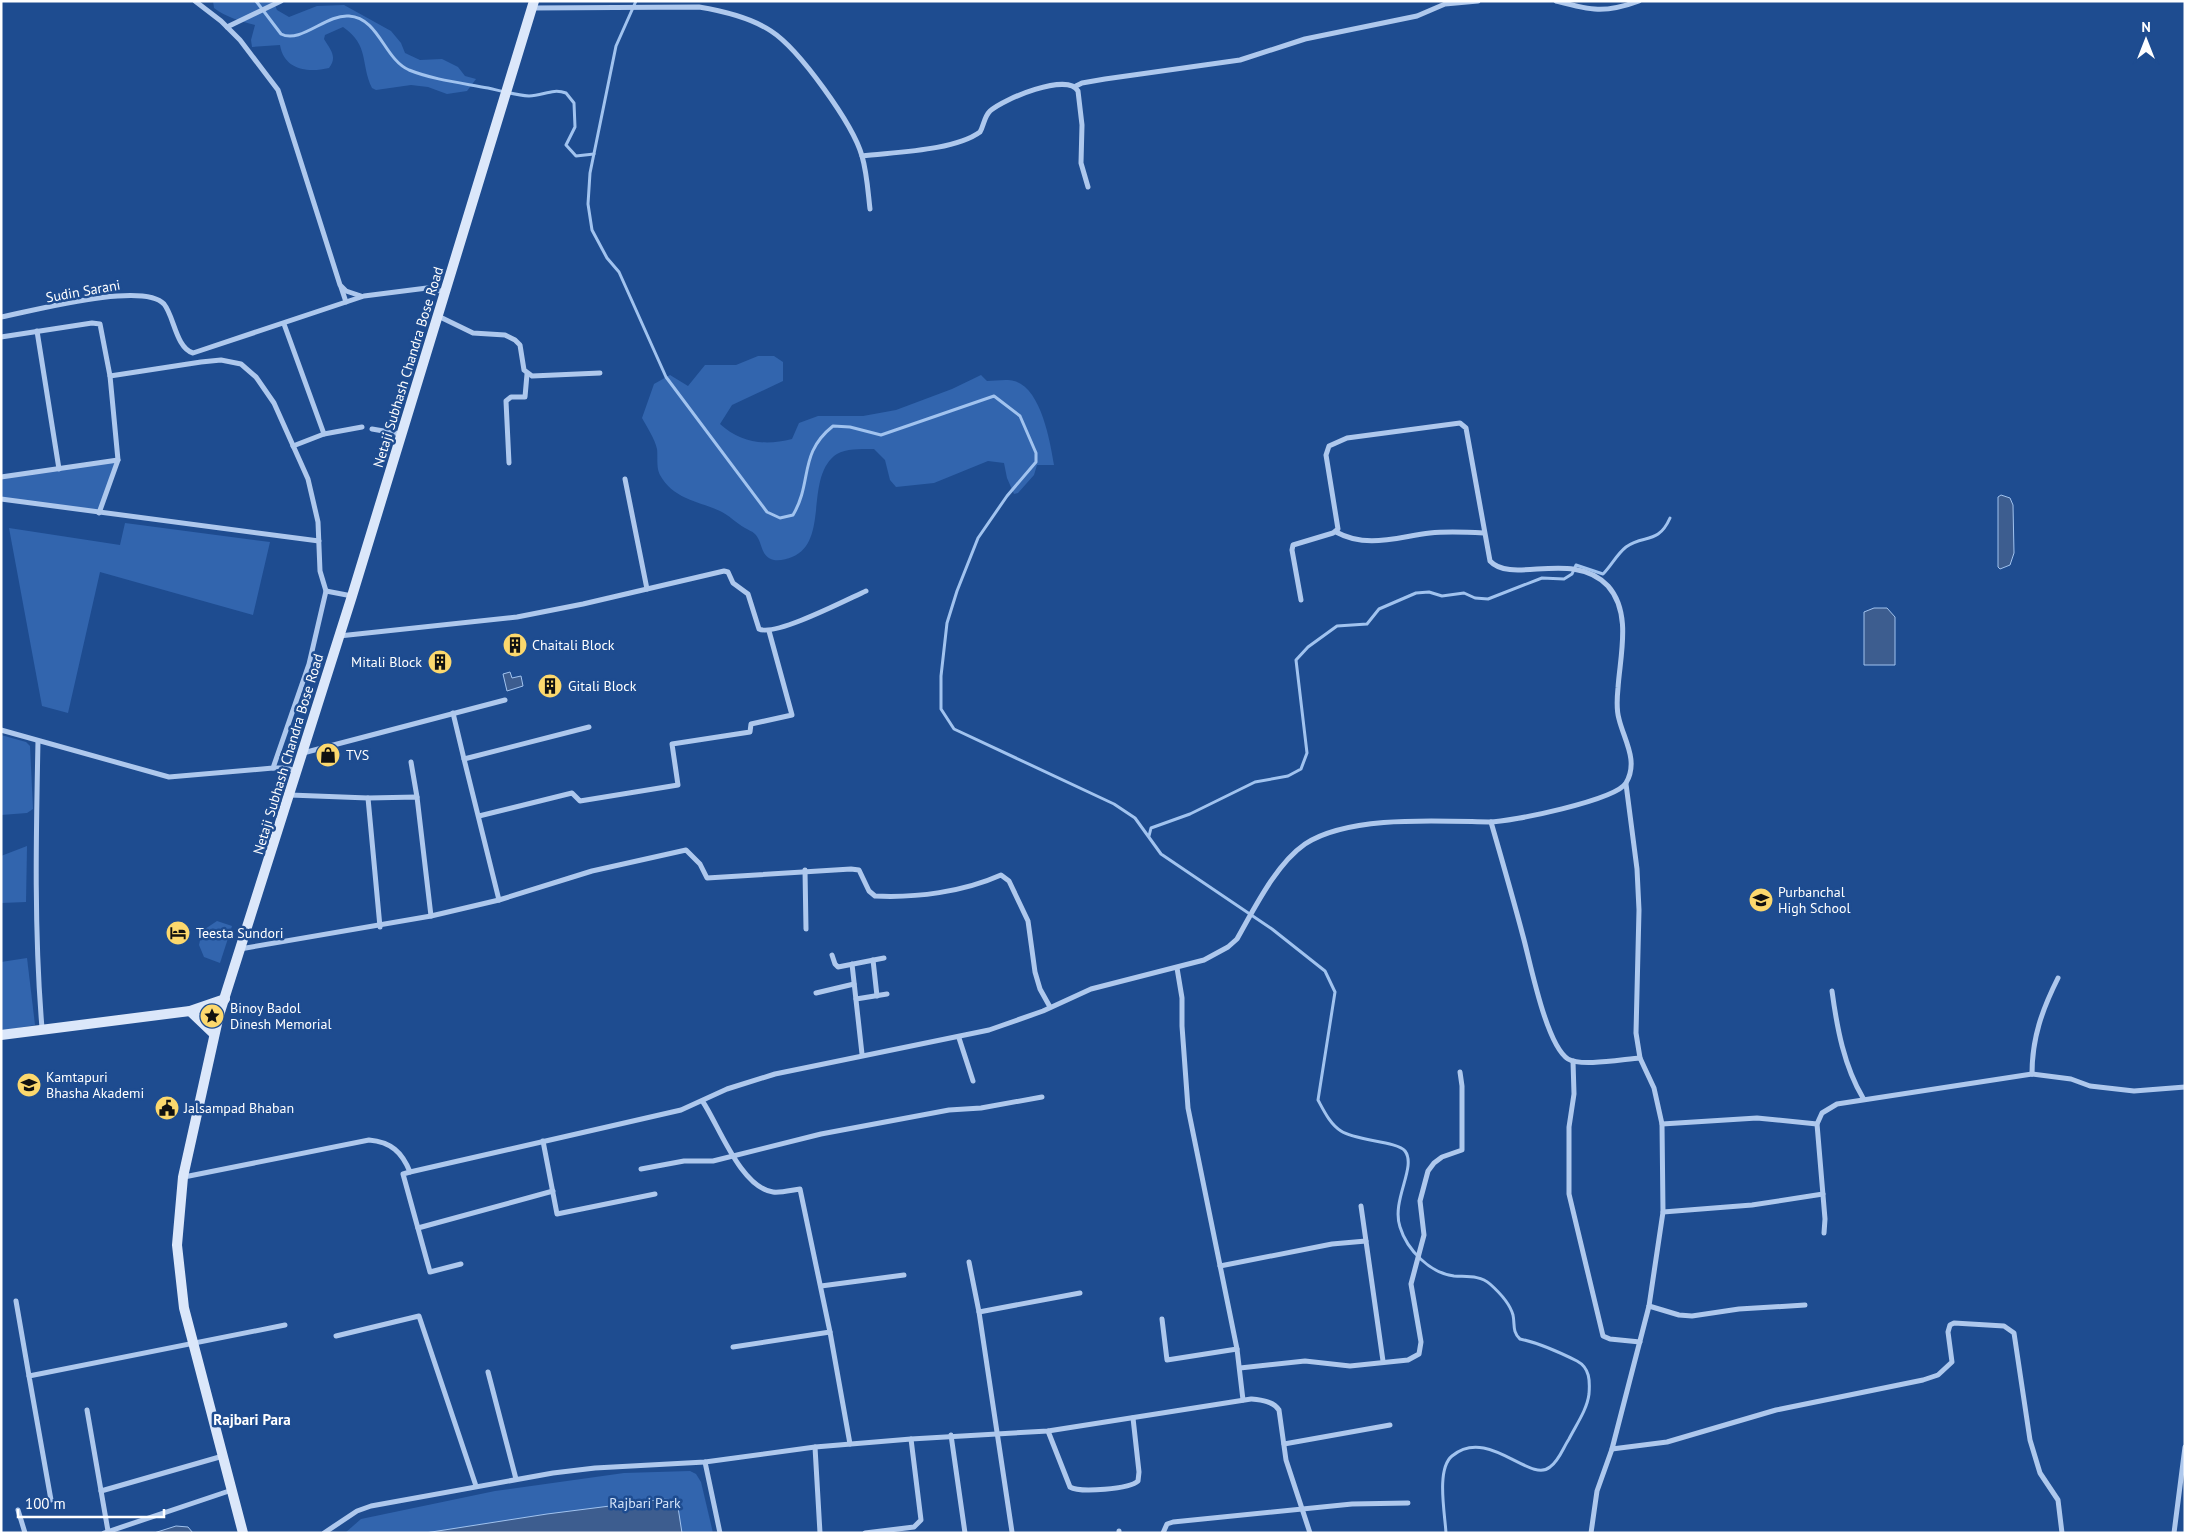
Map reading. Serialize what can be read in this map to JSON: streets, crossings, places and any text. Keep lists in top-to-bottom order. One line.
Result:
{"streets":{"street":["Sudin Sarani","Netaji Subhash Chandra Bose Road"]},"districts":["Rajbari Para"],"parks":["Rajbari Park"],"places":{"building":["Chaitali Block","Mitali Block","Gitali Block"],"shop":["TVS"],"school or university":["Purbanchal High School","Kamtapuri Bhasha Akademi"],"hotel":["Teesta Sundori"],"place":["Binoy Badol Dinesh Memorial"],"public building":["Jalsampad Bhaban"]},"scale_bar":"100 m","north":"top"}
